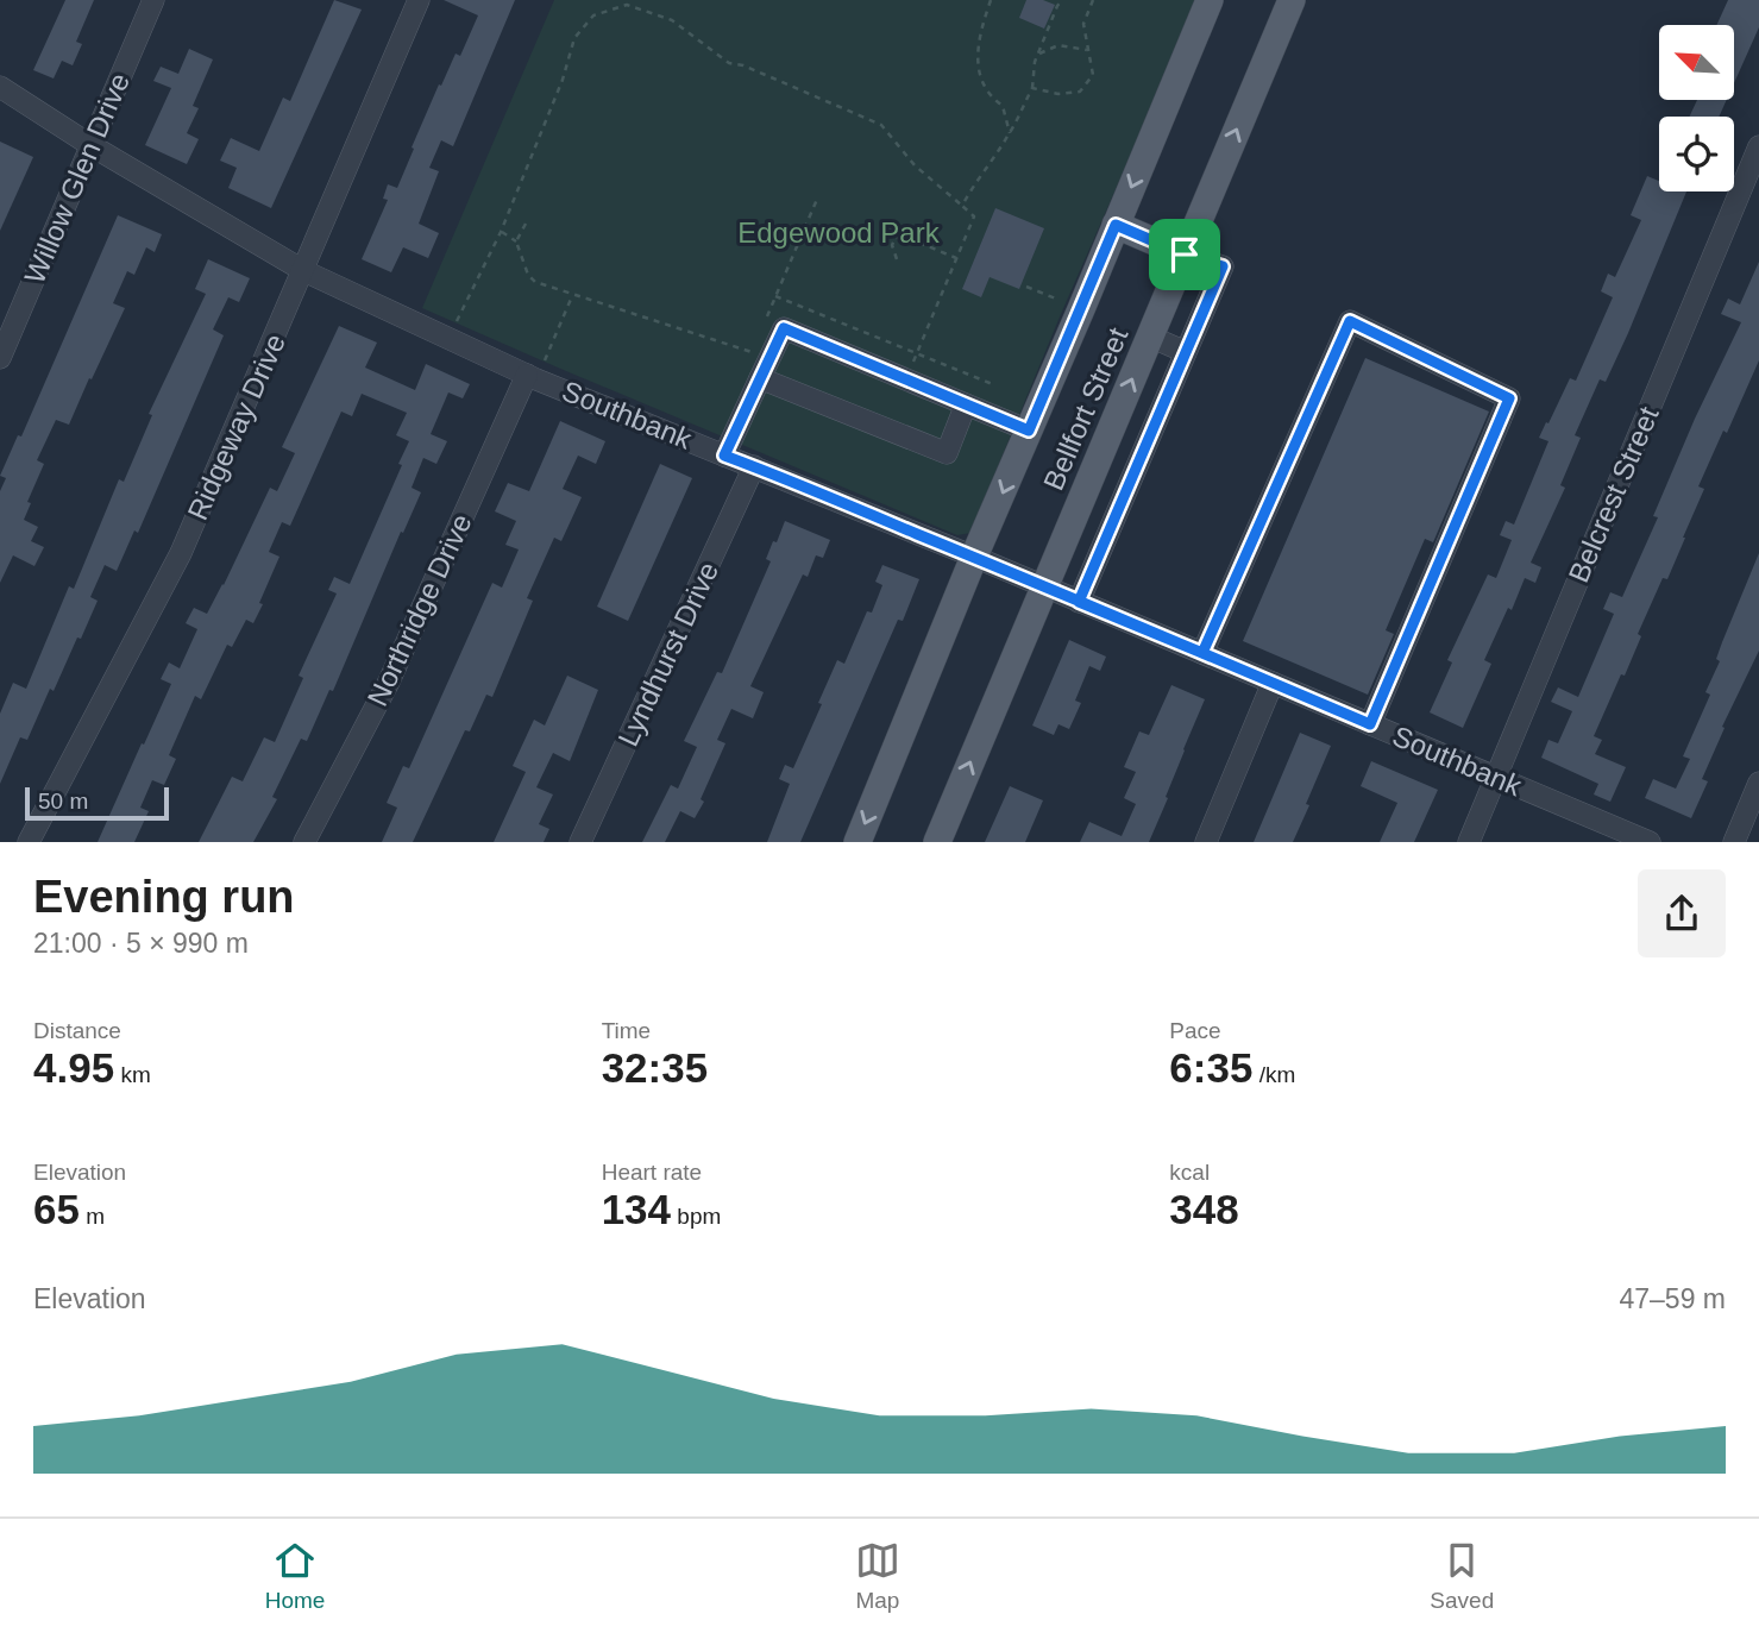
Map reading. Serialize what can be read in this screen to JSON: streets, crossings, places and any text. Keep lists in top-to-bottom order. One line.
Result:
{"streets":{"main road":["Bellfort Street"],"street":["Willow Glen Drive","Southbank","Ridgeway Drive","Belcrest Street","Northridge Drive","Lyndhurst Drive"]},"crossings":[["Willow Glen Drive","Southbank"],["Bellfort Street","Southbank"],["Southbank","Ridgeway Drive"],["Southbank","Belcrest Street"],["Southbank","Northridge Drive"],["Southbank","Lyndhurst Drive"]],"parks":["Edgewood Park"],"scale_bar":"50 m","north":"top left","page":{"scale":"50 m","heading":["Evening run","21:00 · 5 × 990 m"],"stats":[["Distance","4.95 km"],["Time","32:35"],["Pace","6:35 /km"],["Elevation","65 m"],["Heart rate","134 bpm"],["kcal","348"]],"chart":["Elevation","47–59 m"],"tabs":["Home","Map","Saved"]}}
